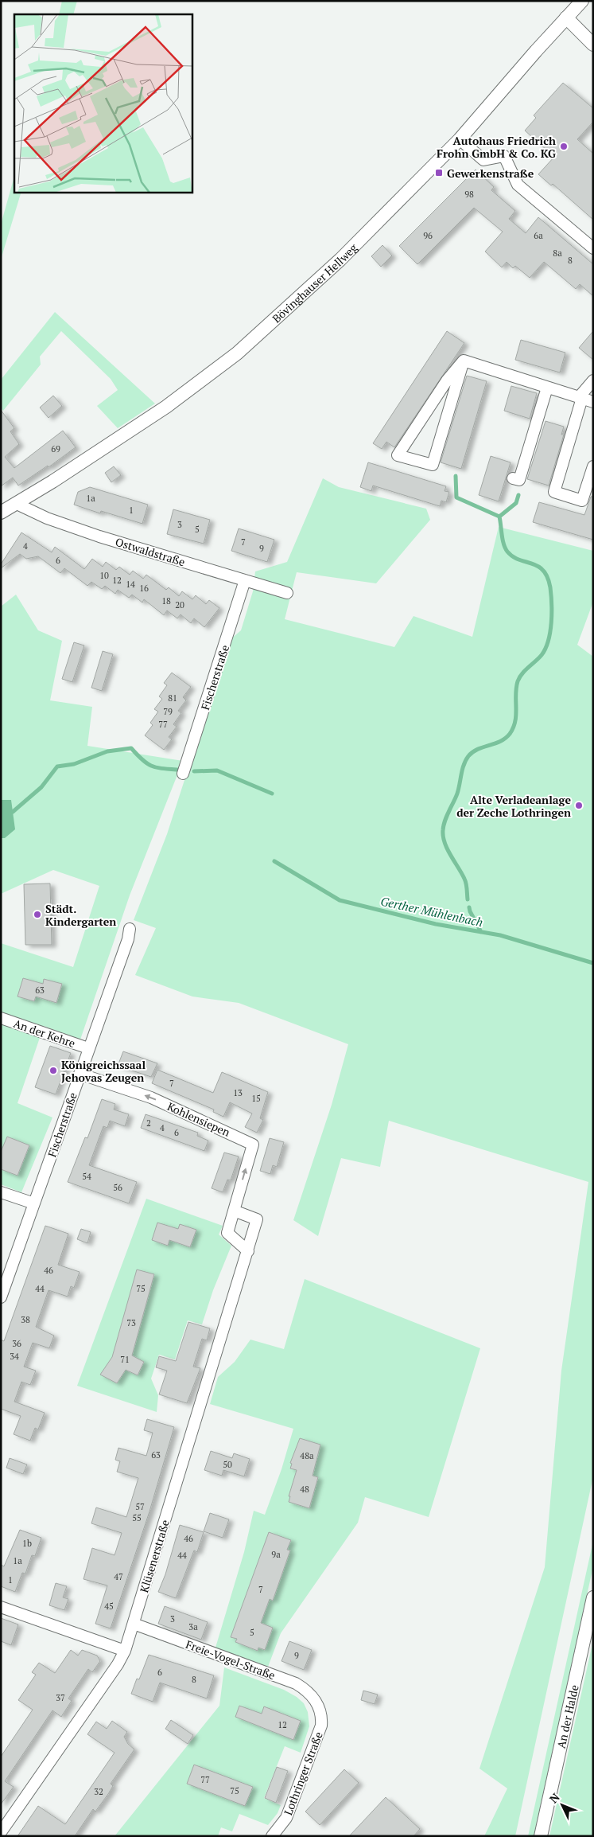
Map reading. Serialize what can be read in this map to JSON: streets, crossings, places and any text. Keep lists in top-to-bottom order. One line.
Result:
{"streets":{"street":["Bövinghauser Hellweg","Ostwaldstraße","Fischerstraße","An der Kehre","Kohlensiepen","Klüsenerstraße","Freie-Vogel-Straße","An der Halde","Lothringer Straße"]},"crossings":[["Bövinghauser Hellweg","Ostwaldstraße"],["Ostwaldstraße","Fischerstraße"],["Fischerstraße","An der Kehre"],["Fischerstraße","Kohlensiepen"],["Kohlensiepen","Klüsenerstraße"],["Klüsenerstraße","Freie-Vogel-Straße"],["Freie-Vogel-Straße","Lothringer Straße"]],"one_way":["Kohlensiepen"],"water":["Gerther Mühlenbach"],"places":{"other":["Autohaus Friedrich Frohn GmbH & Co. KG","Alte Verladeanlage der Zeche Lothringen","Städt. Kindergarten","Königreichssaal Jehovas Zeugen"],"transit":["Gewerkenstraße"]},"house_numbers":["98","96","6a","8a","8","69","1a","1","3","5","7","4","9","6","10","12","14","16","18","20","81","79","77","63","7","13","15","2","4","6","54","56","46","44","75","38","73","36","34","71","63","48a","50","48","57","55","46","1b","9a","44","1a","47","1","7","45","3","3a","5","9","6","8","37","12","77","75","32"],"north":"top left"}
